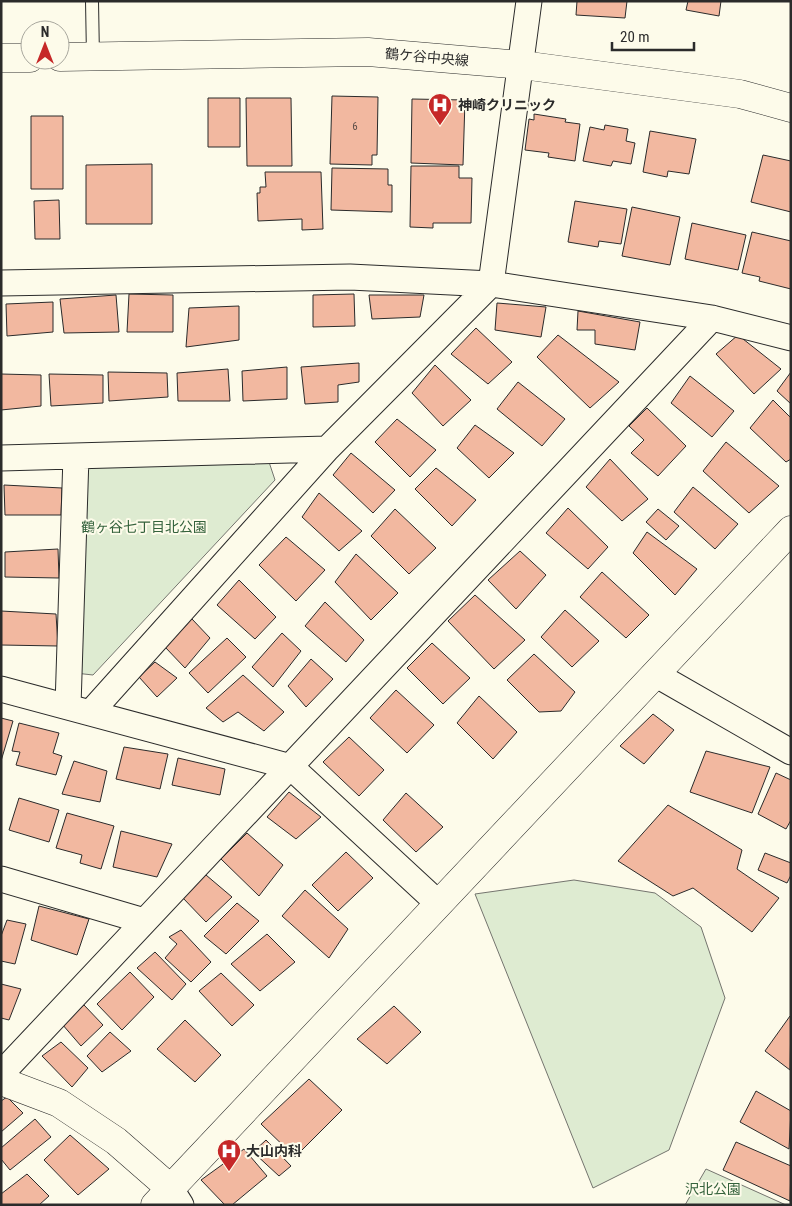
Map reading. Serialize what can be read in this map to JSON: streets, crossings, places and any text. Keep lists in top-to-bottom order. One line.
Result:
{"streets":{"street":["鶴ケ谷中央線"]},"parks":["鶴ヶ谷七丁目北公園","沢北公園"],"places":{"hospital":["神崎クリニック","大山内科"]},"house_numbers":["6"],"scale_bar":"20 m","north":"top"}
